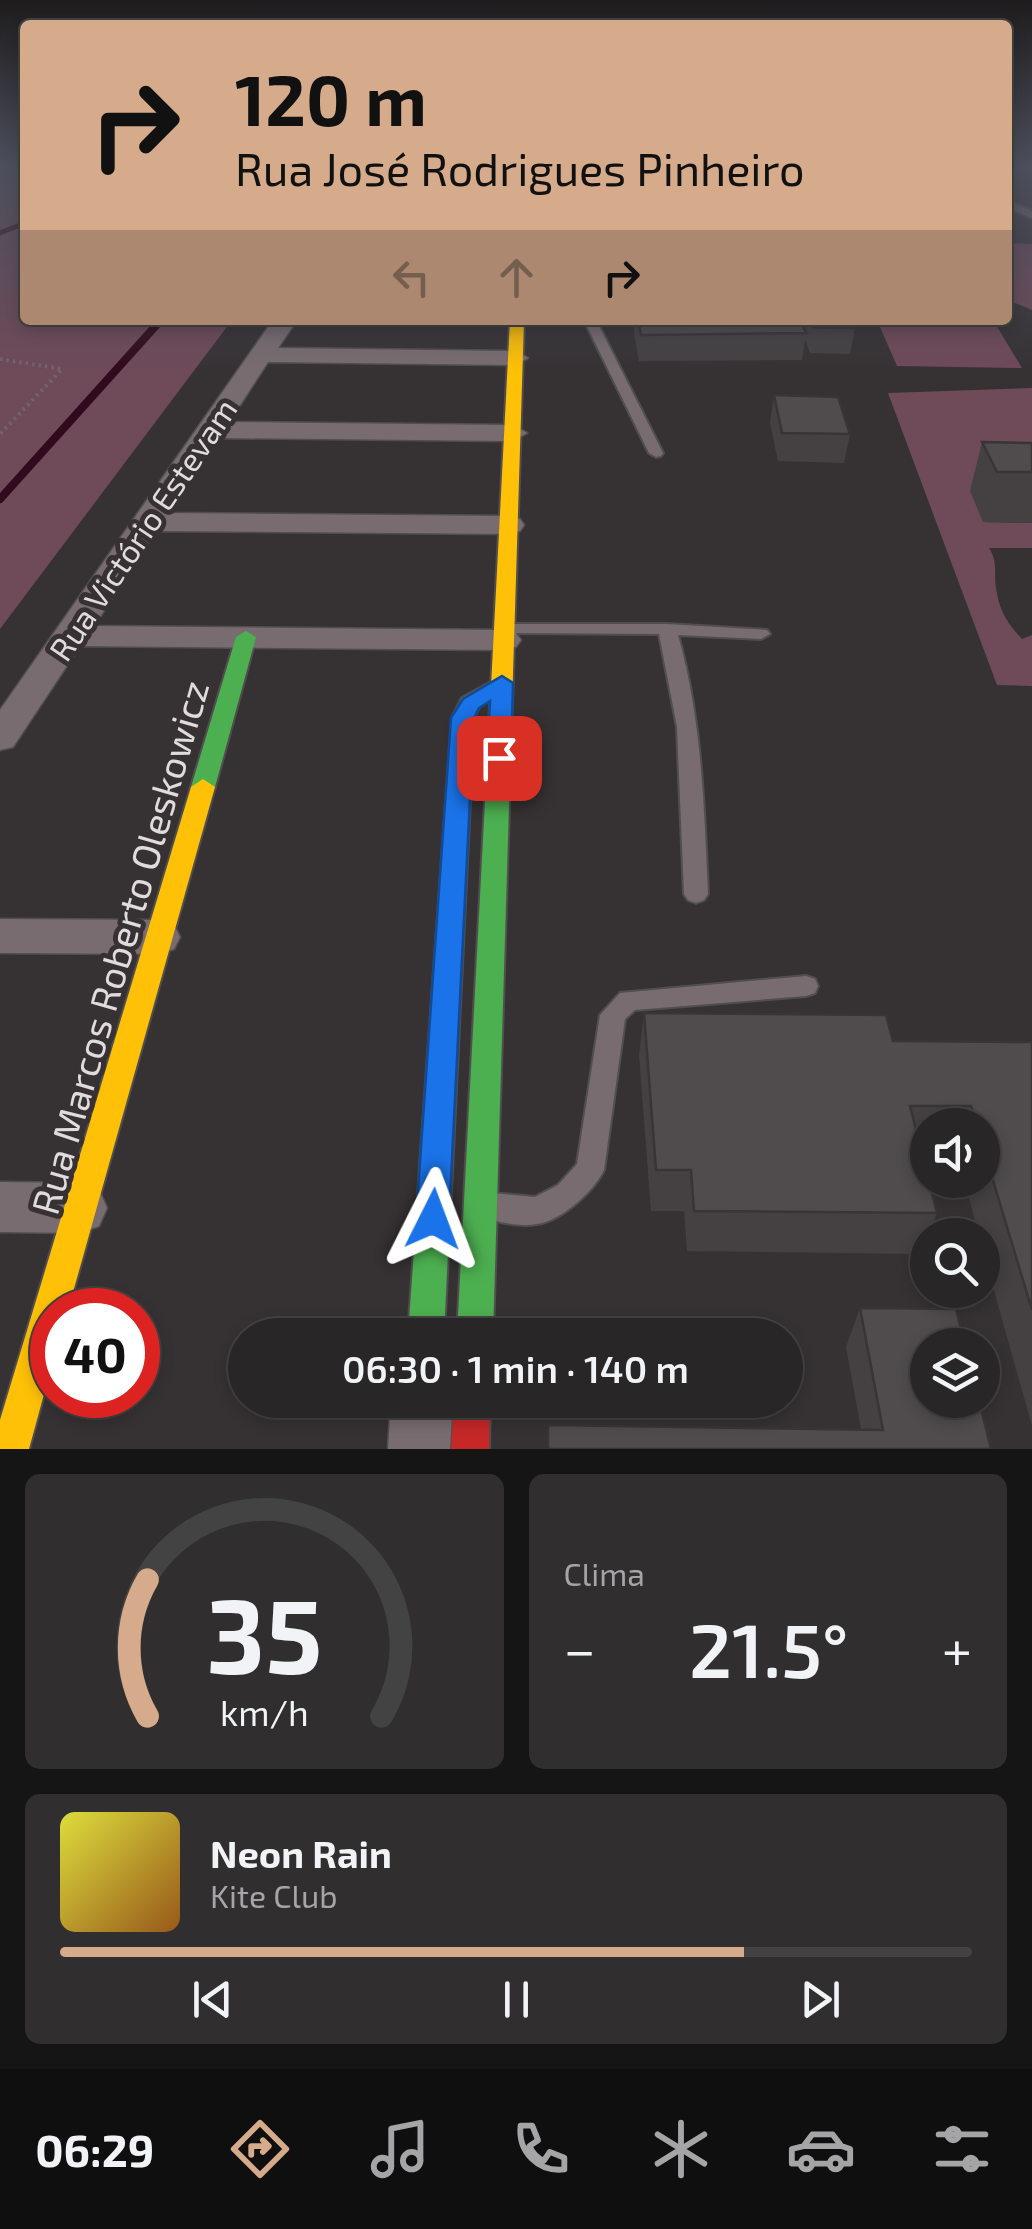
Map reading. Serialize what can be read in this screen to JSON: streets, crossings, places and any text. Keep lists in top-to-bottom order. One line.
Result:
{"streets":{"main road":["Rua Marcos Roberto Oleskowicz"],"street":["Rua Victório Estevam"]},"page":{"turn":["120 m","Rua José Rodrigues Pinheiro"],"limit":"40","trip":"06:30 · 1 min · 140 m","tile":"Clima","heat":["−","21.5°","+"],"song":["Neon Rain","Kite Club"],"tabs":"06:29","gauge":["35","km/h"]}}
